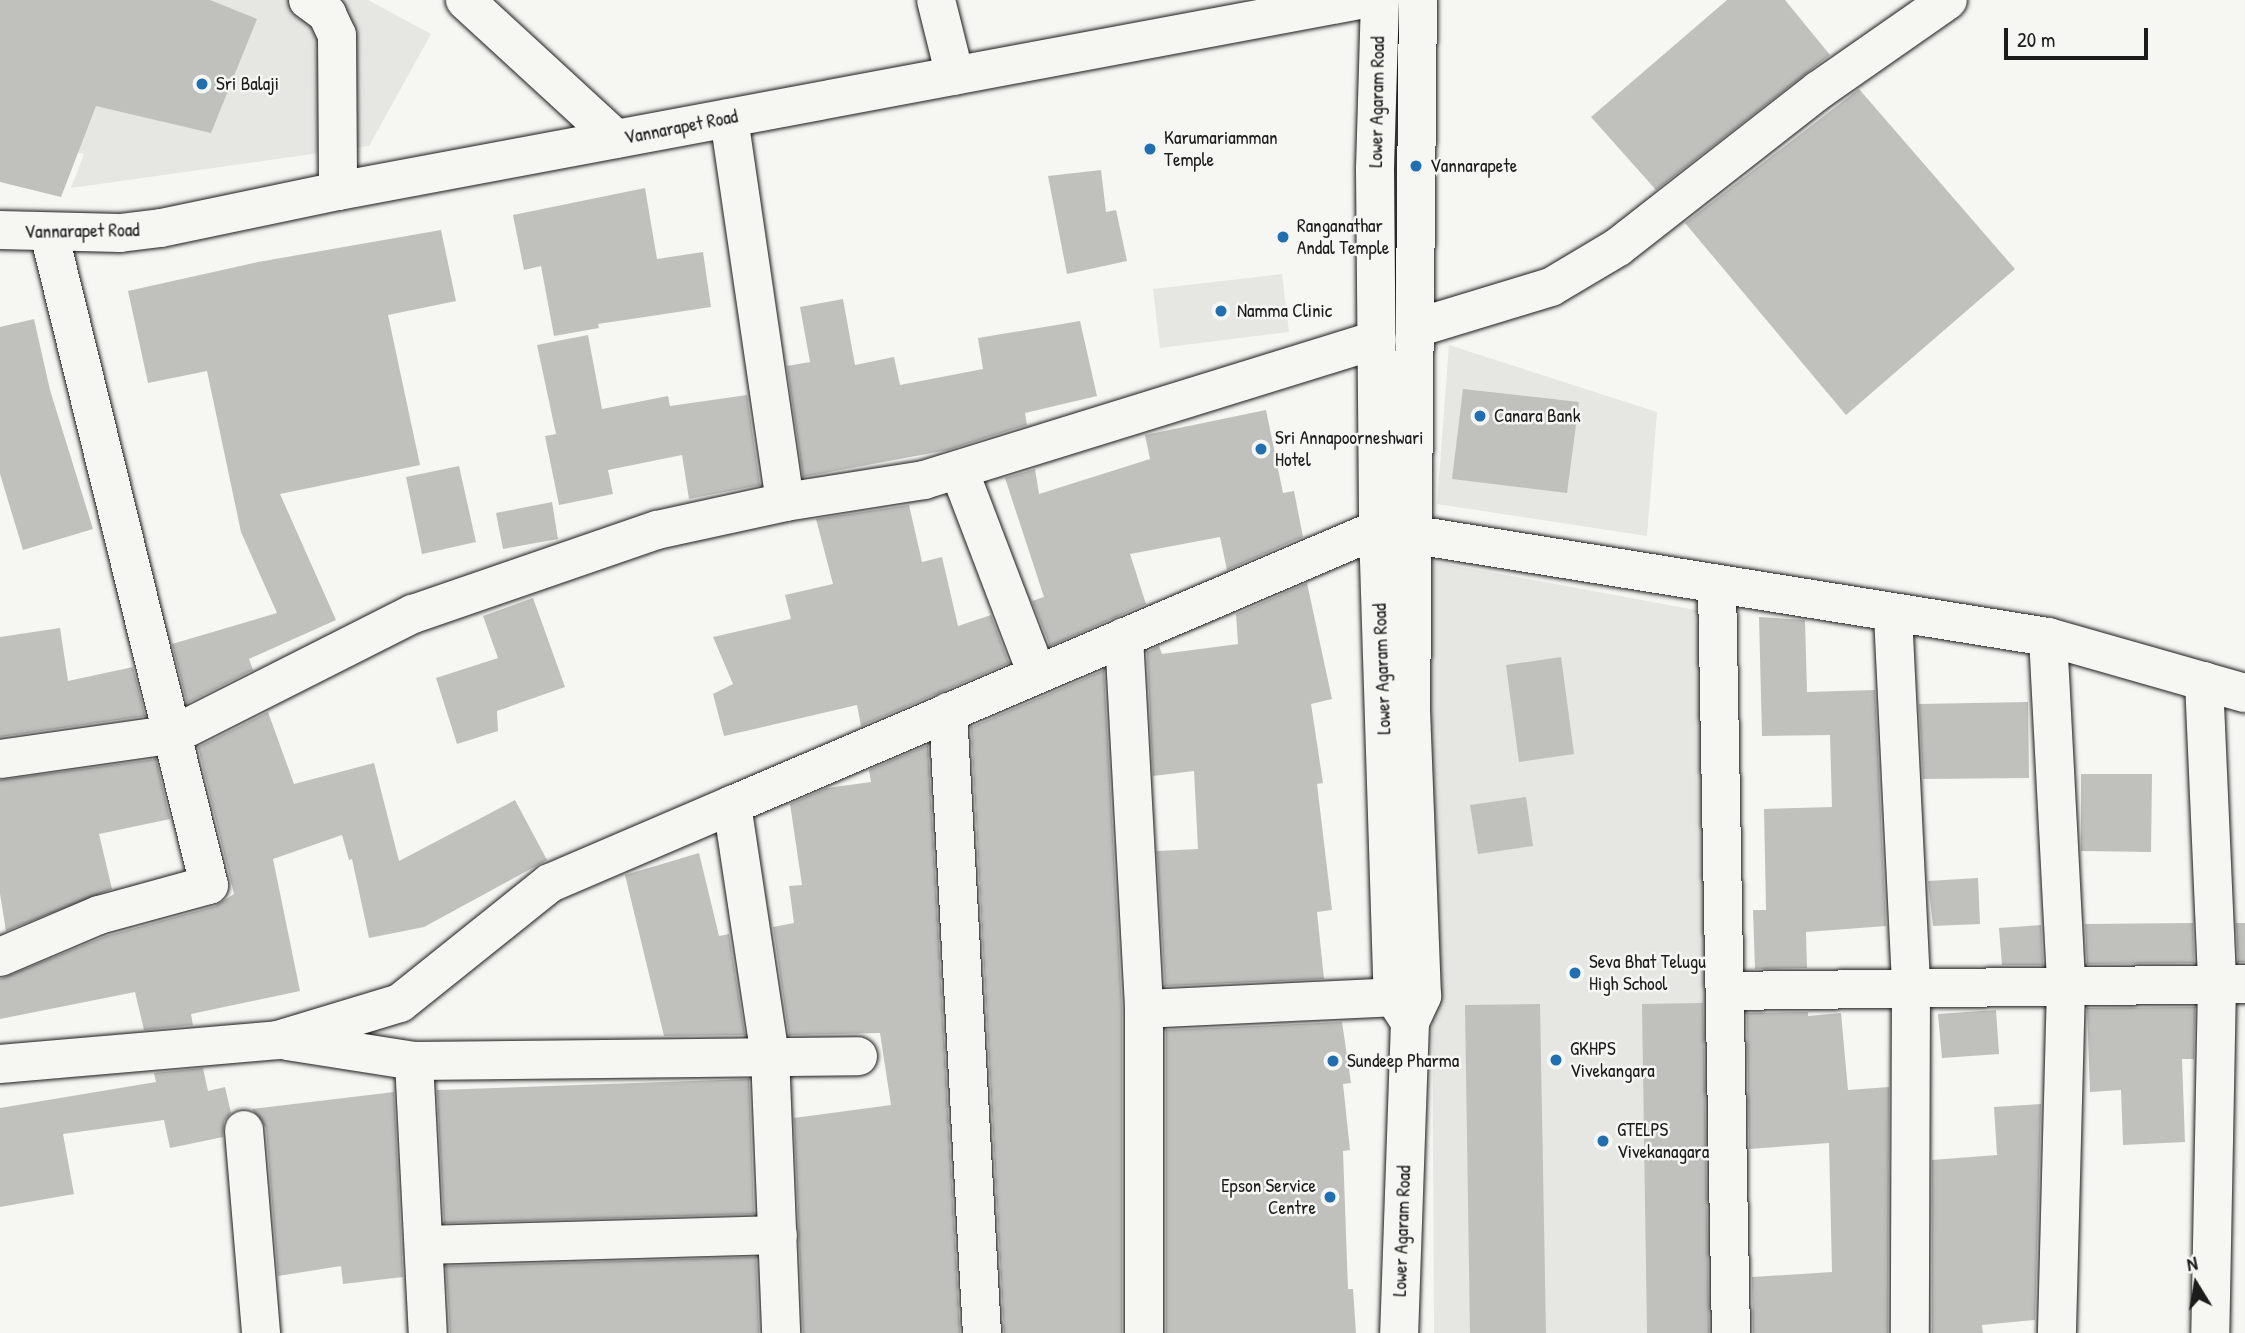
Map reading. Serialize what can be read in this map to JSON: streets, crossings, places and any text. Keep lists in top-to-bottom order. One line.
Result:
{"streets":{"street":["Lower Agaram Road","Vannarapet Road"]},"places":["Sri Balaji","Karumariamman Temple","Vannarapete","Ranganathar Andal Temple","Namma Clinic","Canara Bank","Sri Annapoorneshwari Hotel","Seva Bhat Telugu High School","GKHPS Vivekangara","Sundeep Pharma","GTELPS Vivekanagara","Epson Service Centre"],"scale_bar":"20 m","north":"top"}
